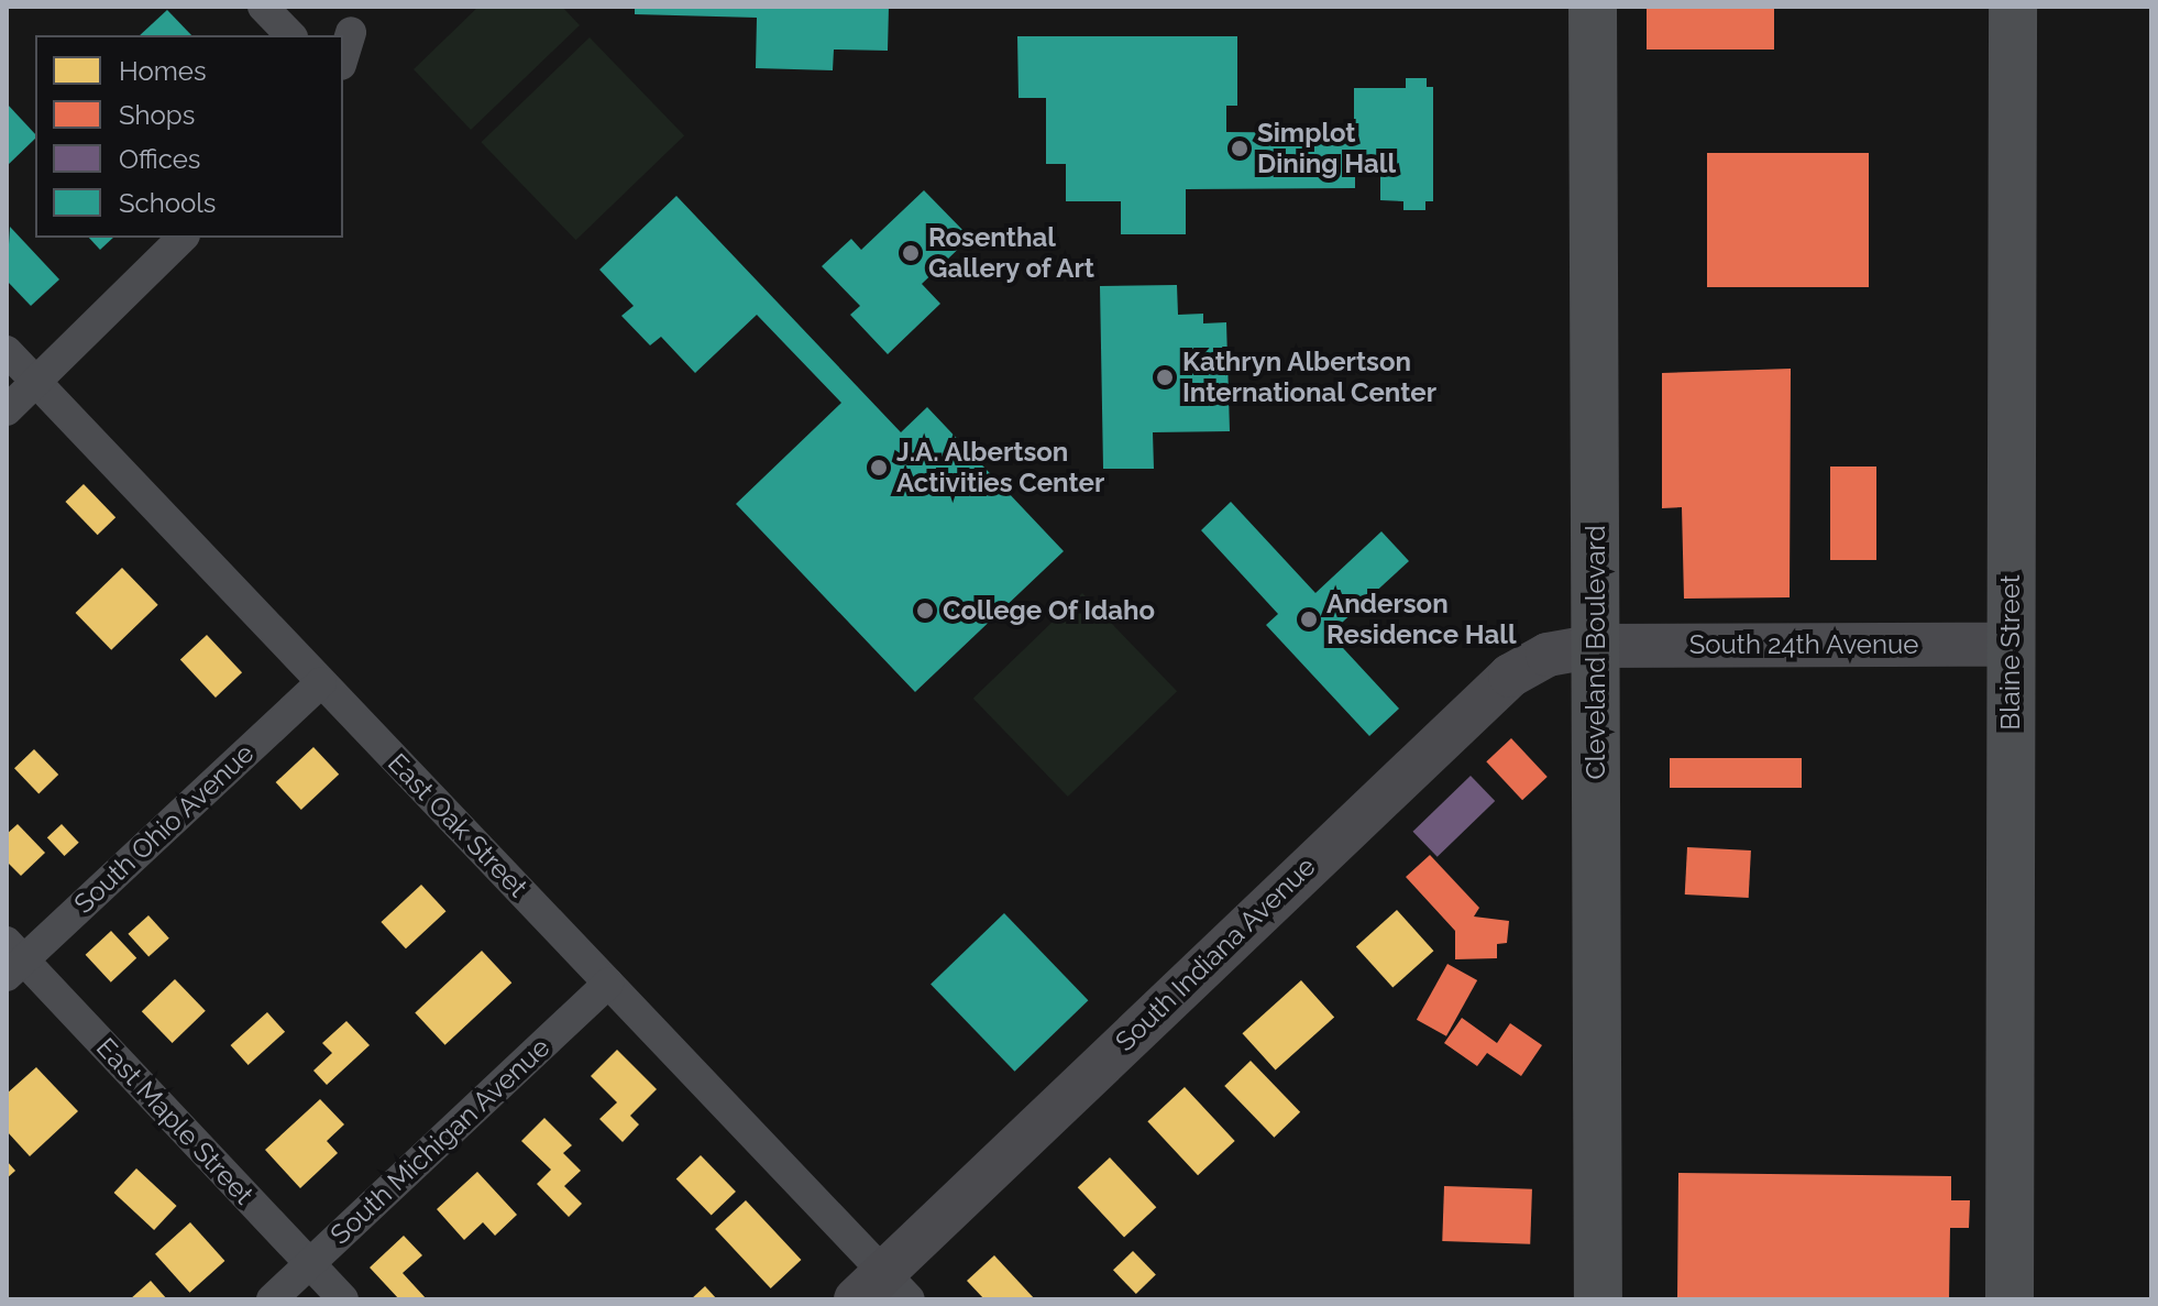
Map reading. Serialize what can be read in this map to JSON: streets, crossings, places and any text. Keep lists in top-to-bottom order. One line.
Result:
{"streets":{"main road":["South 24th Avenue","Cleveland Boulevard","Blaine Street","South Indiana Avenue"],"street":["East Oak Street","South Ohio Avenue","East Maple Street","South Michigan Avenue"]},"crossings":[["South 24th Avenue","Cleveland Boulevard"],["South 24th Avenue","Blaine Street"],["South 24th Avenue","South Indiana Avenue"],["Cleveland Boulevard","South Indiana Avenue"],["East Oak Street","South Ohio Avenue"],["East Oak Street","South Indiana Avenue"],["East Oak Street","South Michigan Avenue"],["South Ohio Avenue","East Maple Street"],["East Maple Street","South Michigan Avenue"]],"places":["Simplot Dining Hall","Rosenthal Gallery of Art","Kathryn Albertson International Center","J.A. Albertson Activities Center","College Of Idaho","Anderson Residence Hall"],"legend":["Homes","Shops","Offices","Schools"]}
